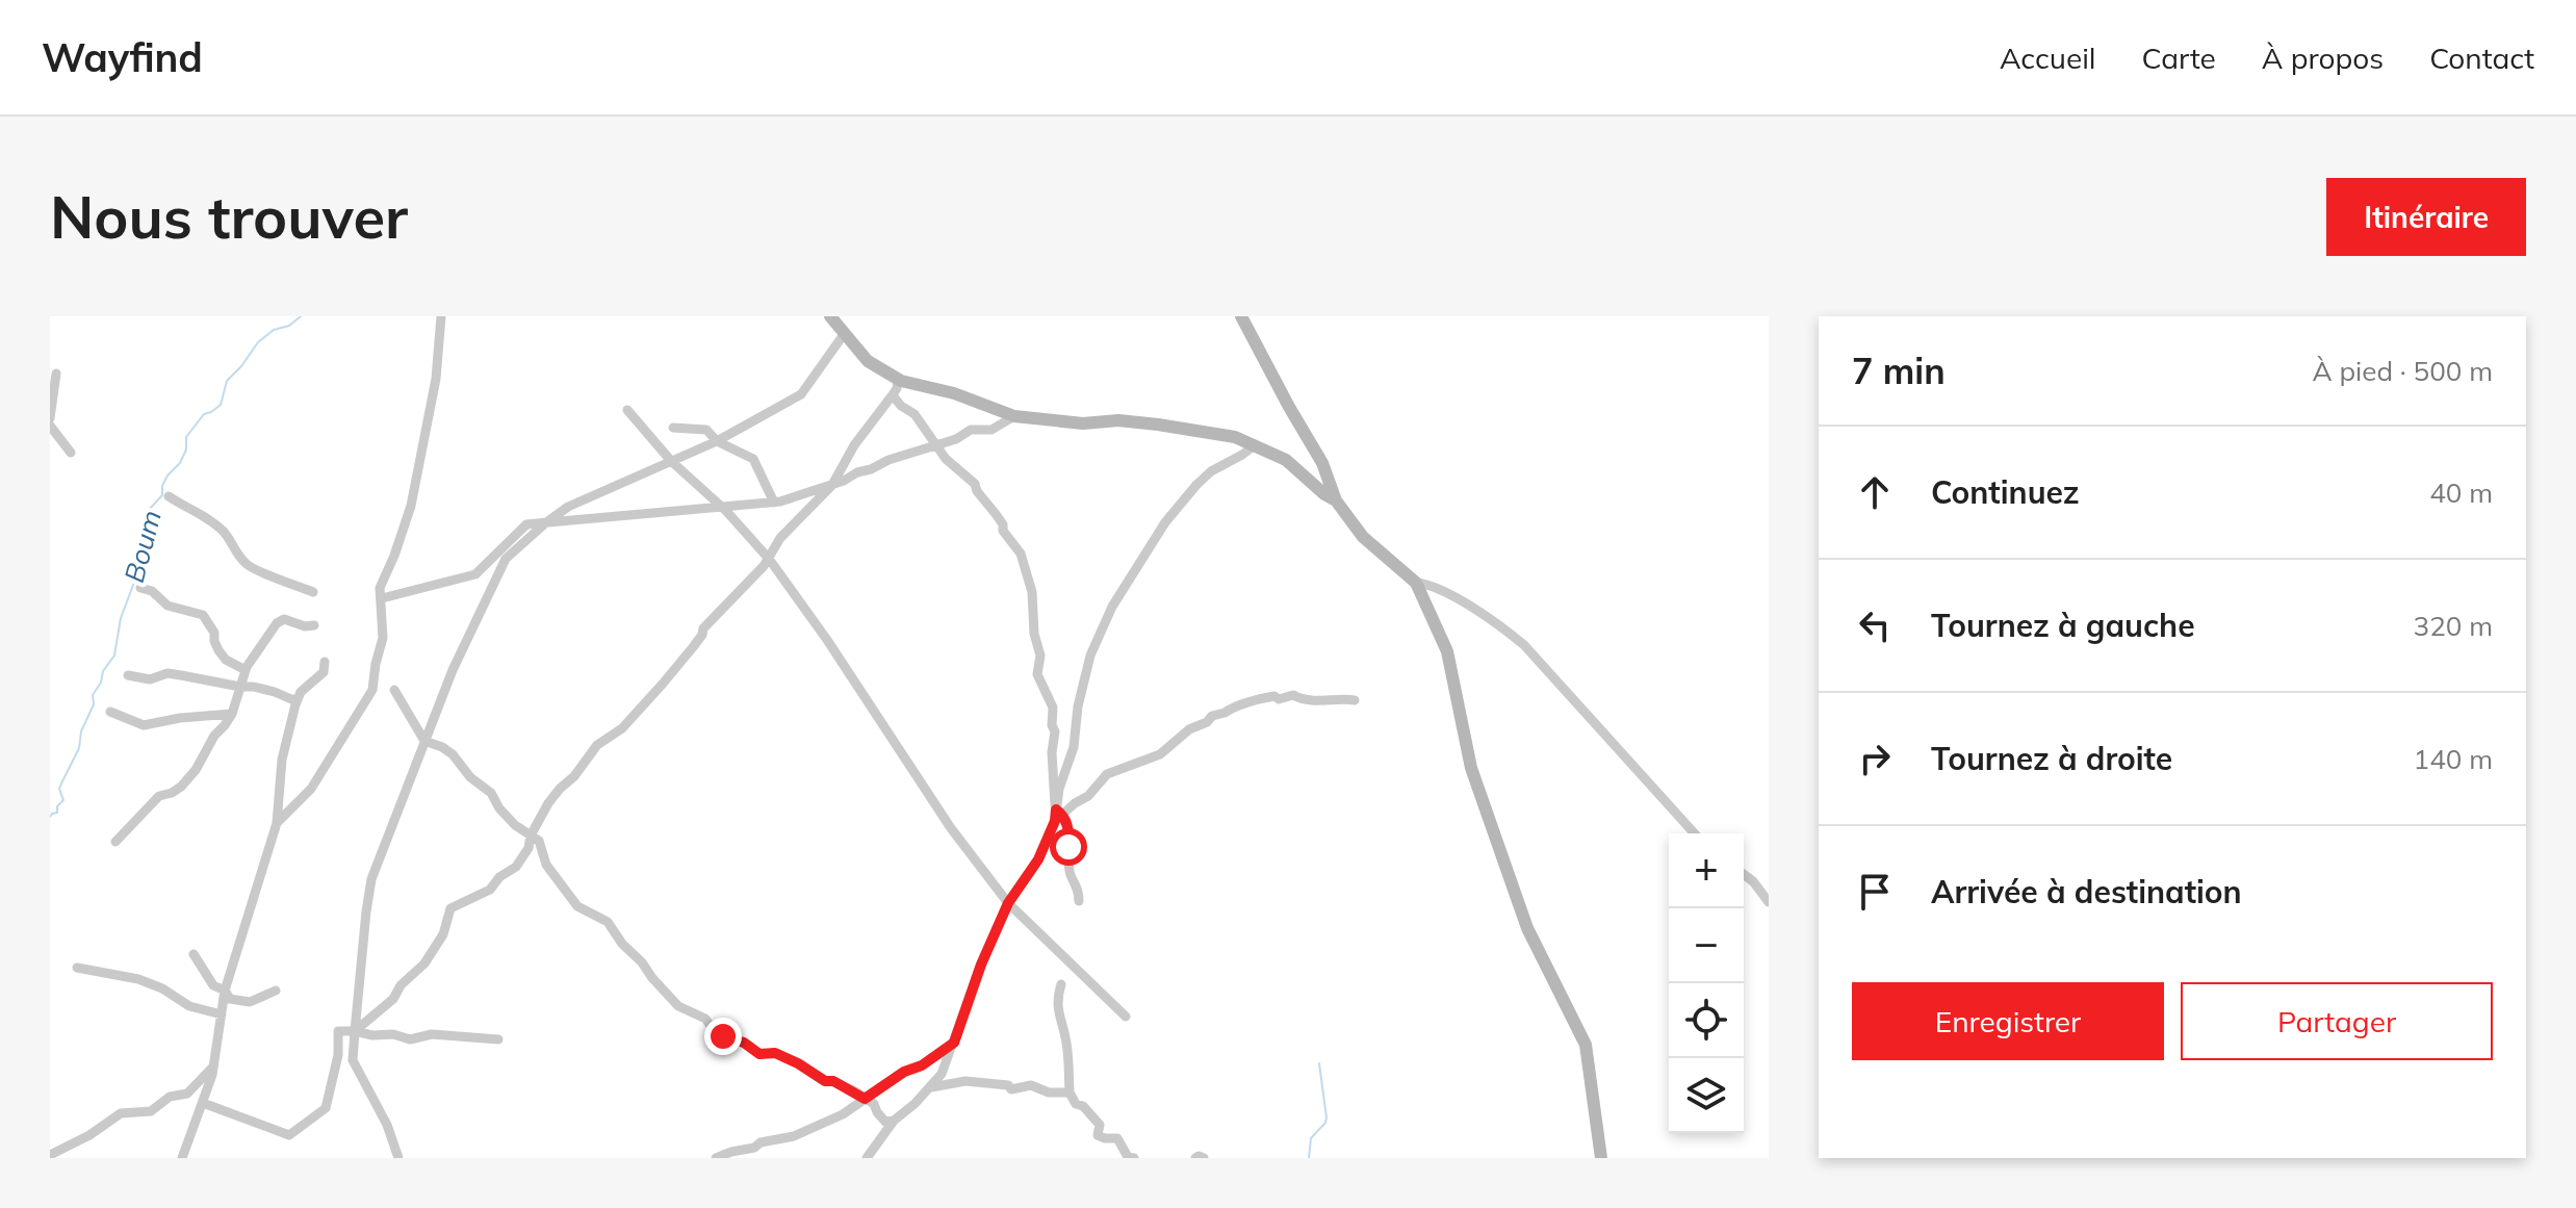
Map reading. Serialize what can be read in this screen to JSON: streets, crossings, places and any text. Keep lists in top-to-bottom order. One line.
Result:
{"water":["Boum"],"page":{"header":"Wayfind","nav":["Accueil","Carte","À propos","Contact"],"buttons":["Itinéraire",["Enregistrer","Partager"]],"title":"Nous trouver","heading":["7 min","À pied · 500 m"],"list":[["Continuez","40 m"],["Tournez à gauche","320 m"],["Tournez à droite","140 m"],"Arrivée à destination"],"map_buttons":["+","−"]}}
